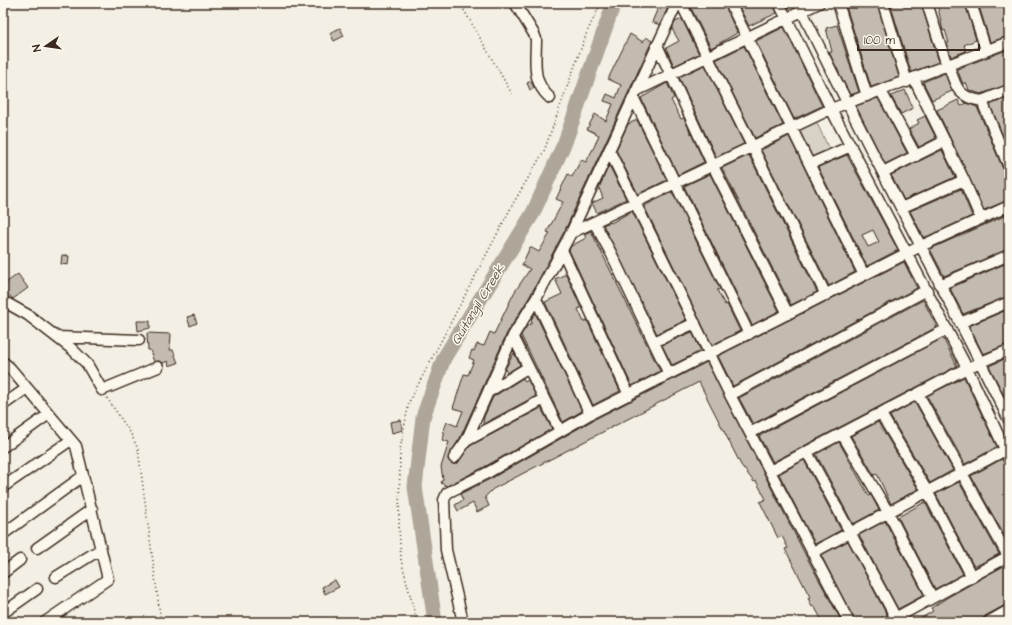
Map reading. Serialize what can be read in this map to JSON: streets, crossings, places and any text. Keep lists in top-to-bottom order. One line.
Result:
{"water":["Quitangil Creek"],"scale_bar":"100 m","north":"left"}
